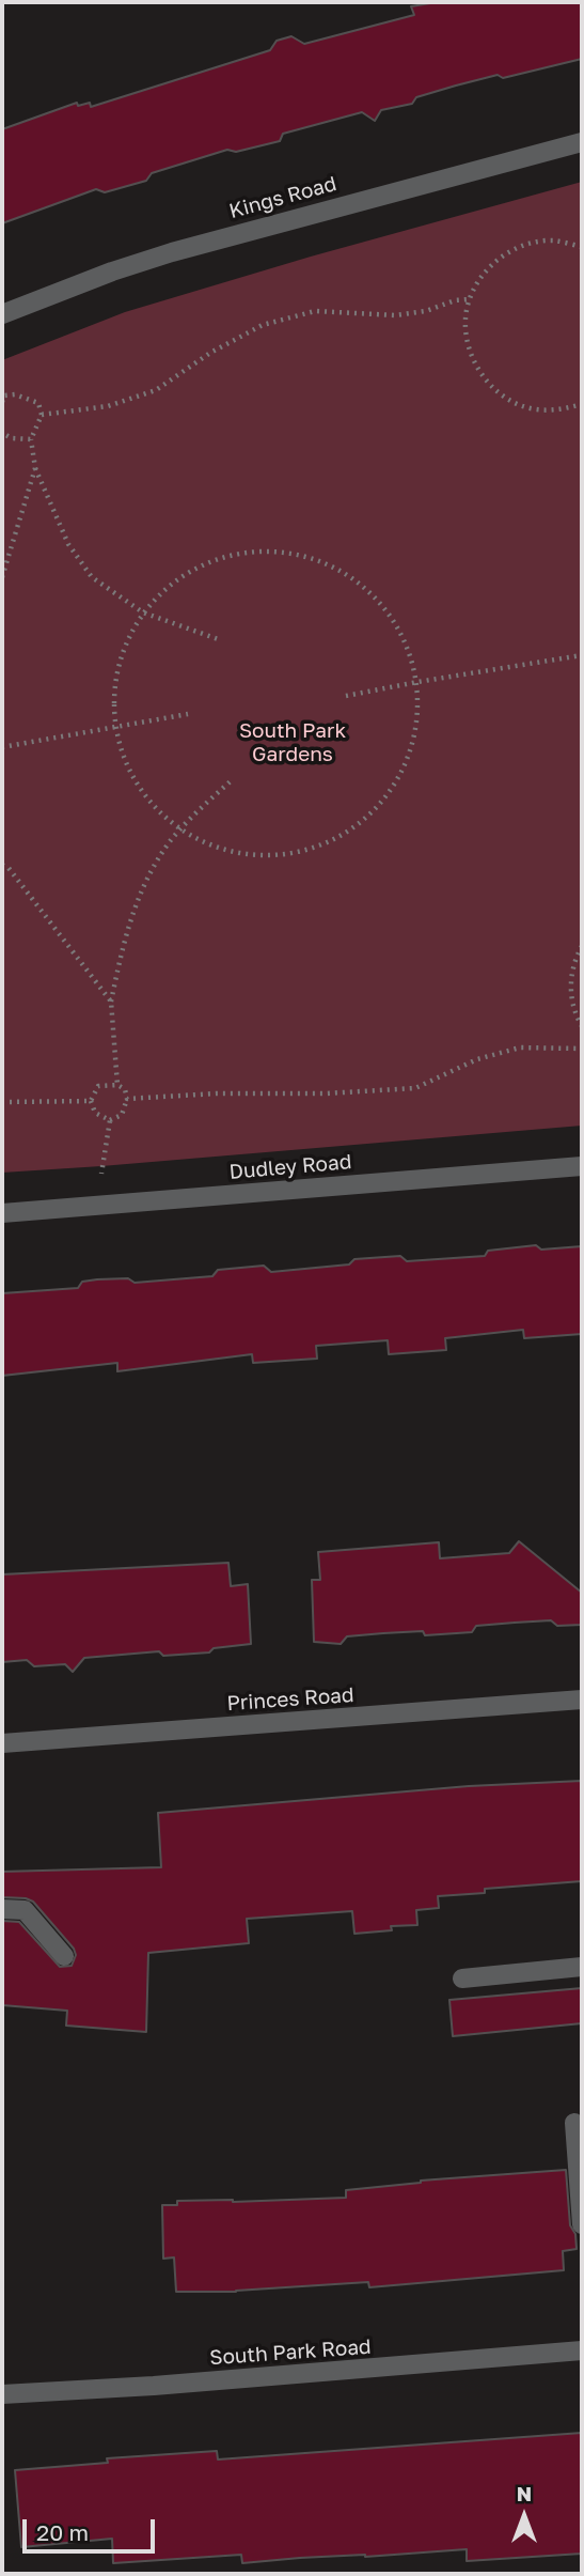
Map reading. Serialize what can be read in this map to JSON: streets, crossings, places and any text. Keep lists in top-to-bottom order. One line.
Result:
{"streets":{"street":["Kings Road","Dudley Road","Princes Road","South Park Road"]},"parks":["South Park Gardens"],"scale_bar":"20 m","north":"top"}
